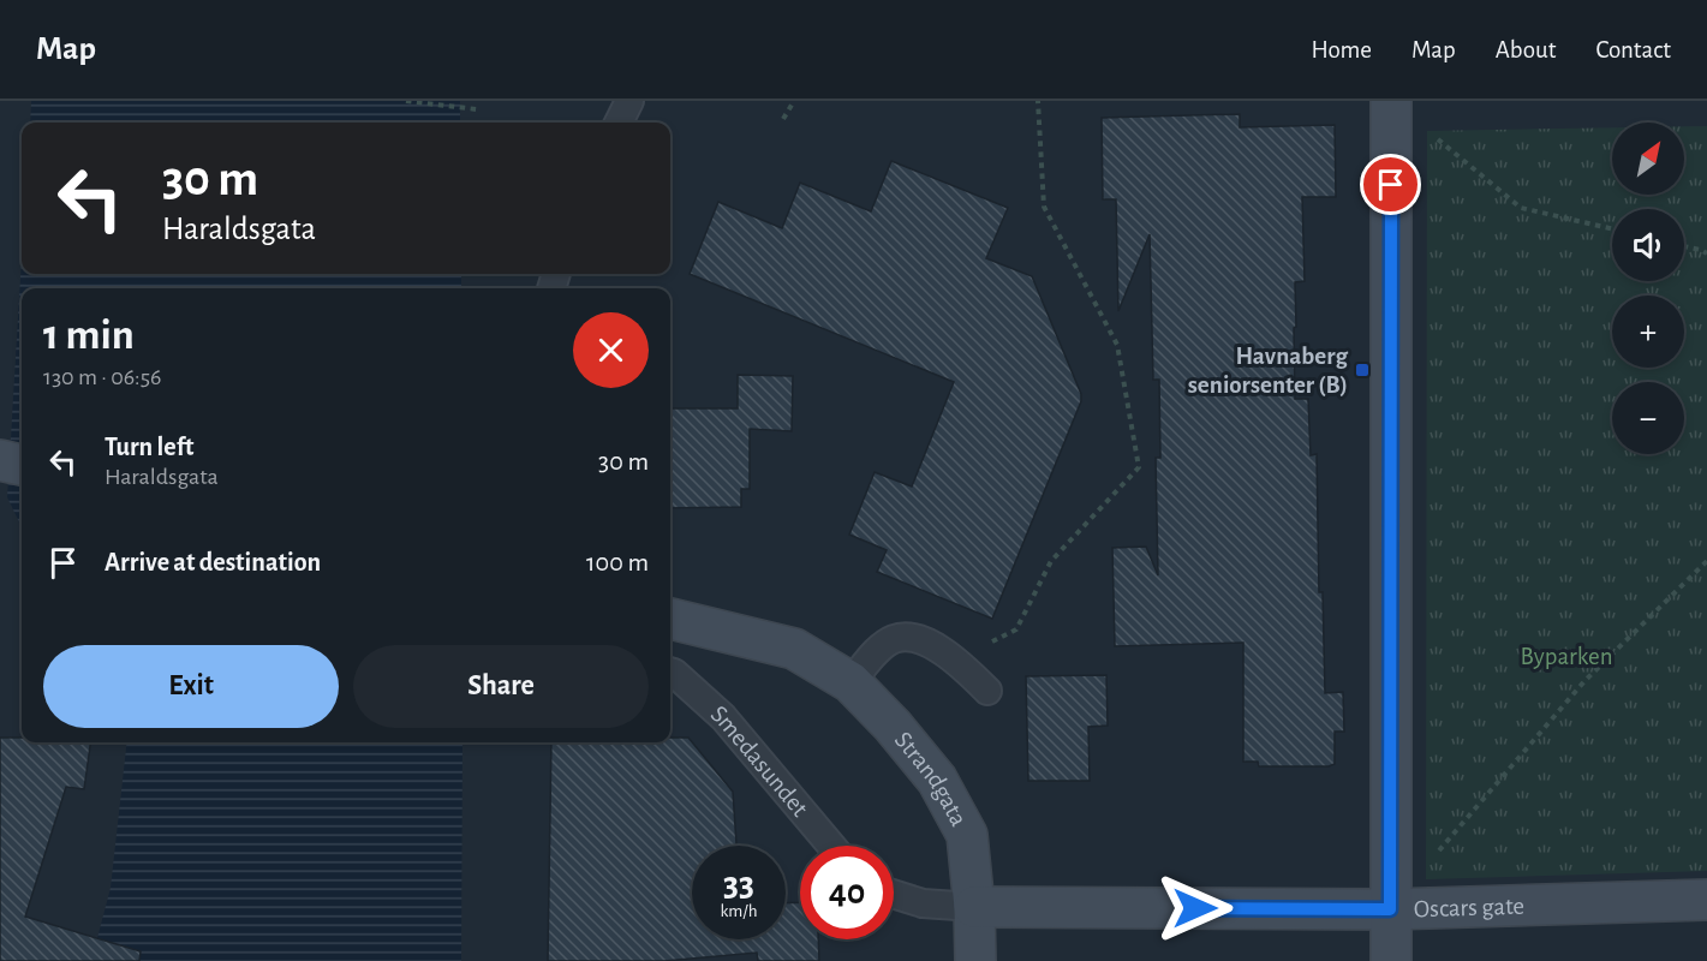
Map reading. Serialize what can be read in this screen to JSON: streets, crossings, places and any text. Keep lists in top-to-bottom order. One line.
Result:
{"streets":{"street":["Strandgata","Oscars gate"],"lane":["Smedasundet"]},"crossings":[["Strandgata","Oscars gate"]],"parks":["Byparken"],"places":{"transit":["Havnaberg seniorsenter (B)"]},"north":"top right","page":{"header":"Map","nav":["Home","Map","About","Contact"],"map_buttons":["+","−"],"turn":["30 m","Haraldsgata"],"heading":["1 min","130 m · 06:56"],"list":[{"name":"Turn left","note":"Haraldsgata","value":"30 m"},{"name":"Arrive at destination","value":"100 m"}],"buttons":["Exit","Share"],"speed":"33 km/h","limit":"40"}}
